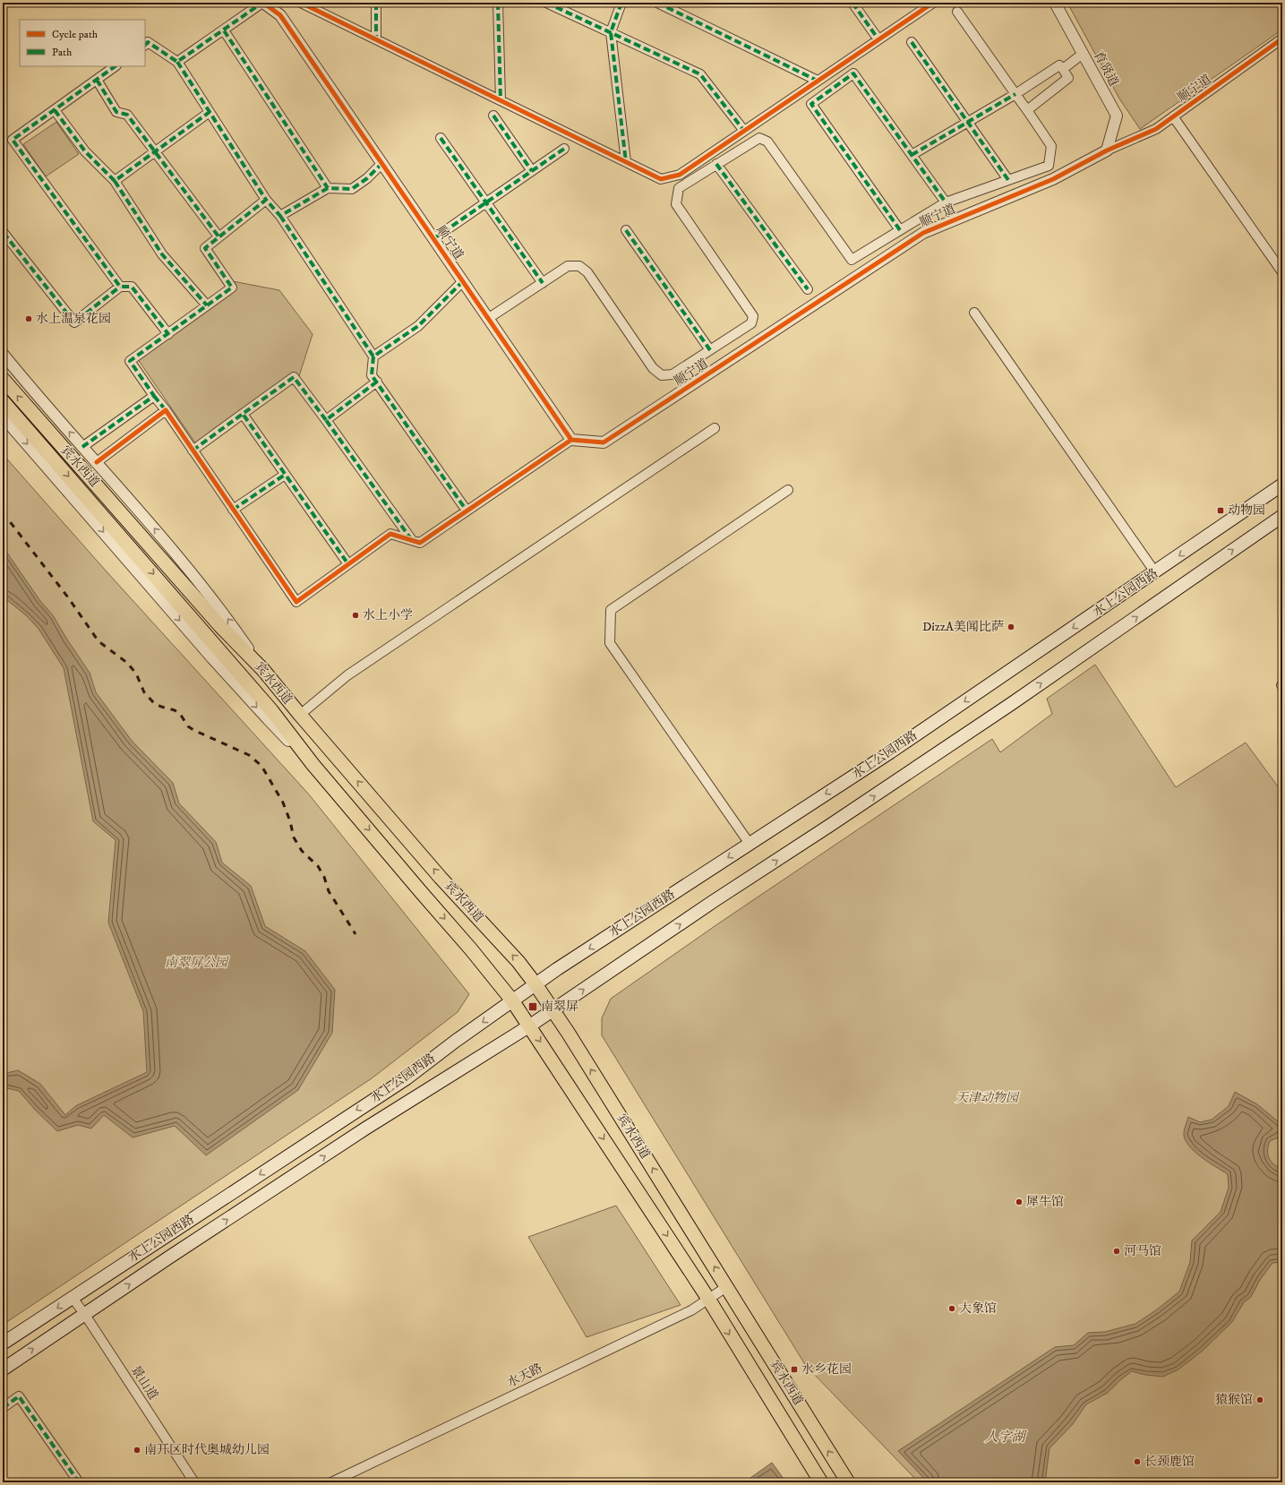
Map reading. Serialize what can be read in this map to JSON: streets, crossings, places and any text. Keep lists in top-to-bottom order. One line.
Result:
{"streets":{"main road":["宾水西道","水上公园西路"],"street":["育贤道","顺宁道","水天路","景山道"]},"crossings":[["育贤道","顺宁道"],["宾水西道","水上公园西路"],["宾水西道","水天路"],["水上公园西路","景山道"]],"water":["人字湖"],"parks":["南翠屏公园","天津动物园"],"places":{"other":["水上温泉花园","水上小学","DizzA美闻比萨","犀牛馆","河马馆","大象馆","猿猴馆","南开区时代奥城幼儿园","长颈鹿馆"],"transit":["动物园","南翠屏","水乡花园"]},"legend":["Cycle path","Path"]}
